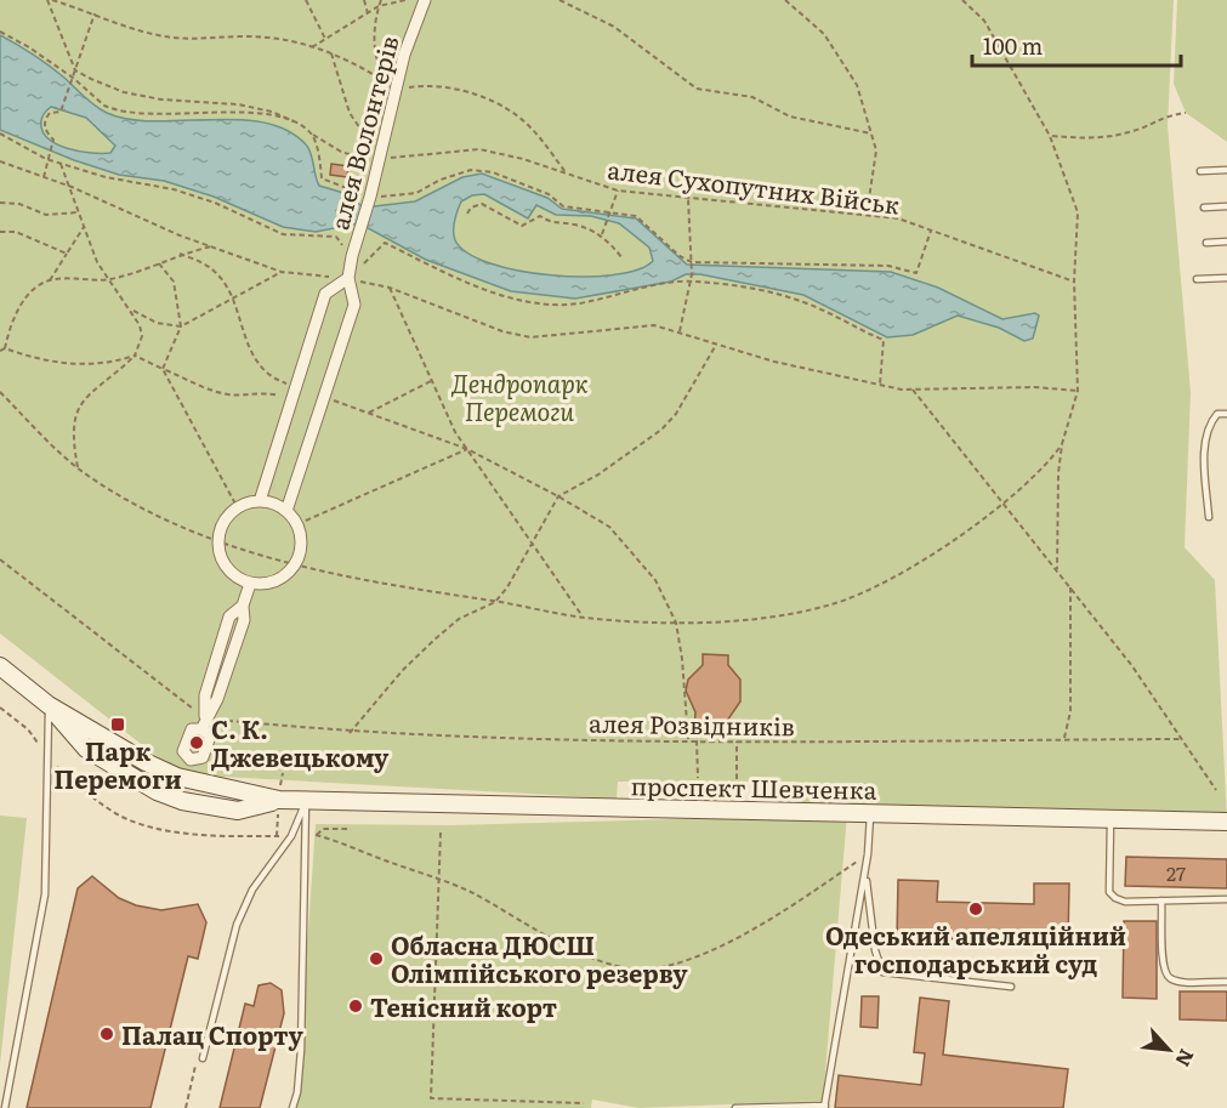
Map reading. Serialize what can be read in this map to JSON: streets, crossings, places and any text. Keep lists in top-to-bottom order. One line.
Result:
{"streets":{"main road":["проспект Шевченка"],"street":["алея Волонтерів"],"path":["алея Сухопутних Військ","алея Розвідників"]},"crossings":[["алея Волонтерів","алея Сухопутних Військ"]],"parks":["Дендропарк Перемоги"],"places":{"transit":["Парк Перемоги"],"other":["С. К. Джевецькому","Одеський апеляційний господарський суд","Обласна ДЮСШ Олімпійського резерву","Тенісний корт","Палац Спорту"]},"house_numbers":["27"],"scale_bar":"100 m","north":"bottom right"}
